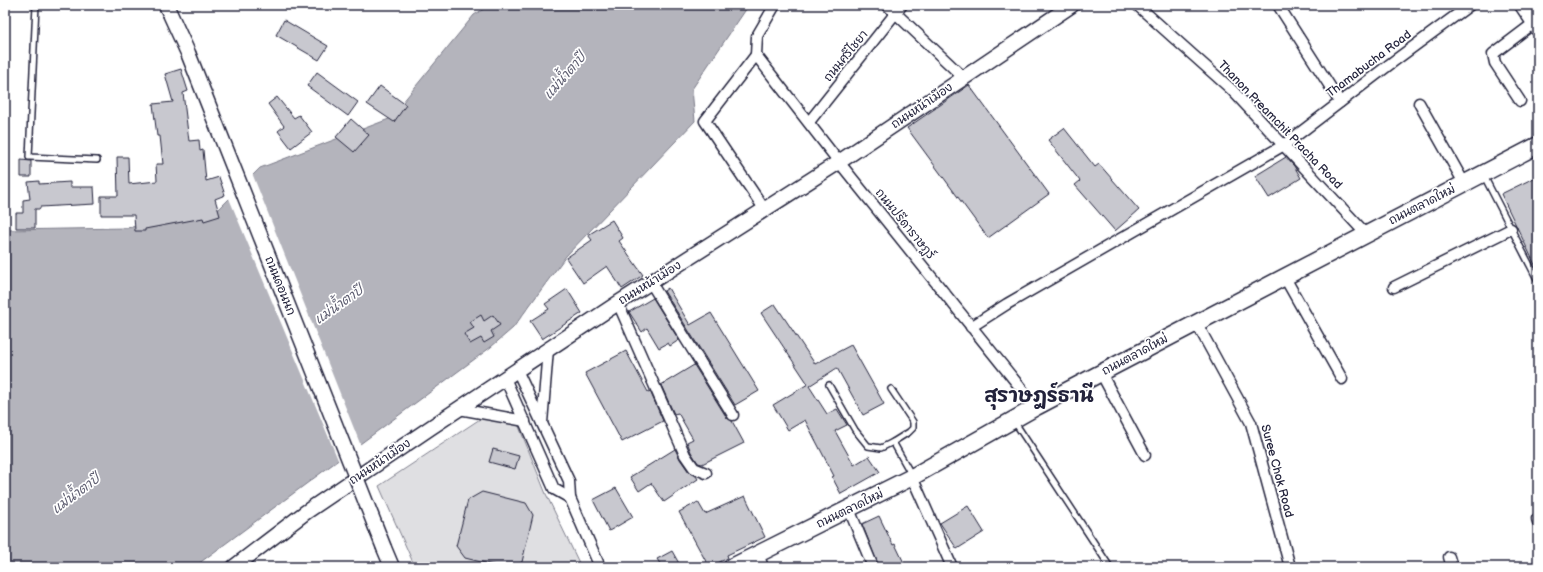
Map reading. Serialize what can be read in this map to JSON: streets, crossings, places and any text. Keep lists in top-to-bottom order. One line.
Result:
{"streets":{"main road":["ถนนตลาดใหม่"],"street":["ถนนศรีไชยา","Thamabucha Road","ถนนหน้าเมือง","Thanon Preamchit Pracha Road","ถนนปรีดาราษฎร์","ถนนดอนนก","Suree Chok Road"]},"crossings":[["ถนนศรีไชยา","ถนนปรีดาราษฎร์"],["Thamabucha Road","Thanon Preamchit Pracha Road"],["Thamabucha Road","ถนนปรีดาราษฎร์"],["ถนนหน้าเมือง","ถนนปรีดาราษฎร์"],["Thanon Preamchit Pracha Road","ถนนตลาดใหม่"],["ถนนตลาดใหม่","ถนนปรีดาราษฎร์"],["ถนนตลาดใหม่","Suree Chok Road"]],"districts":["สุราษฎร์ธานี"],"water":["แม่น้ำตาปี"]}
